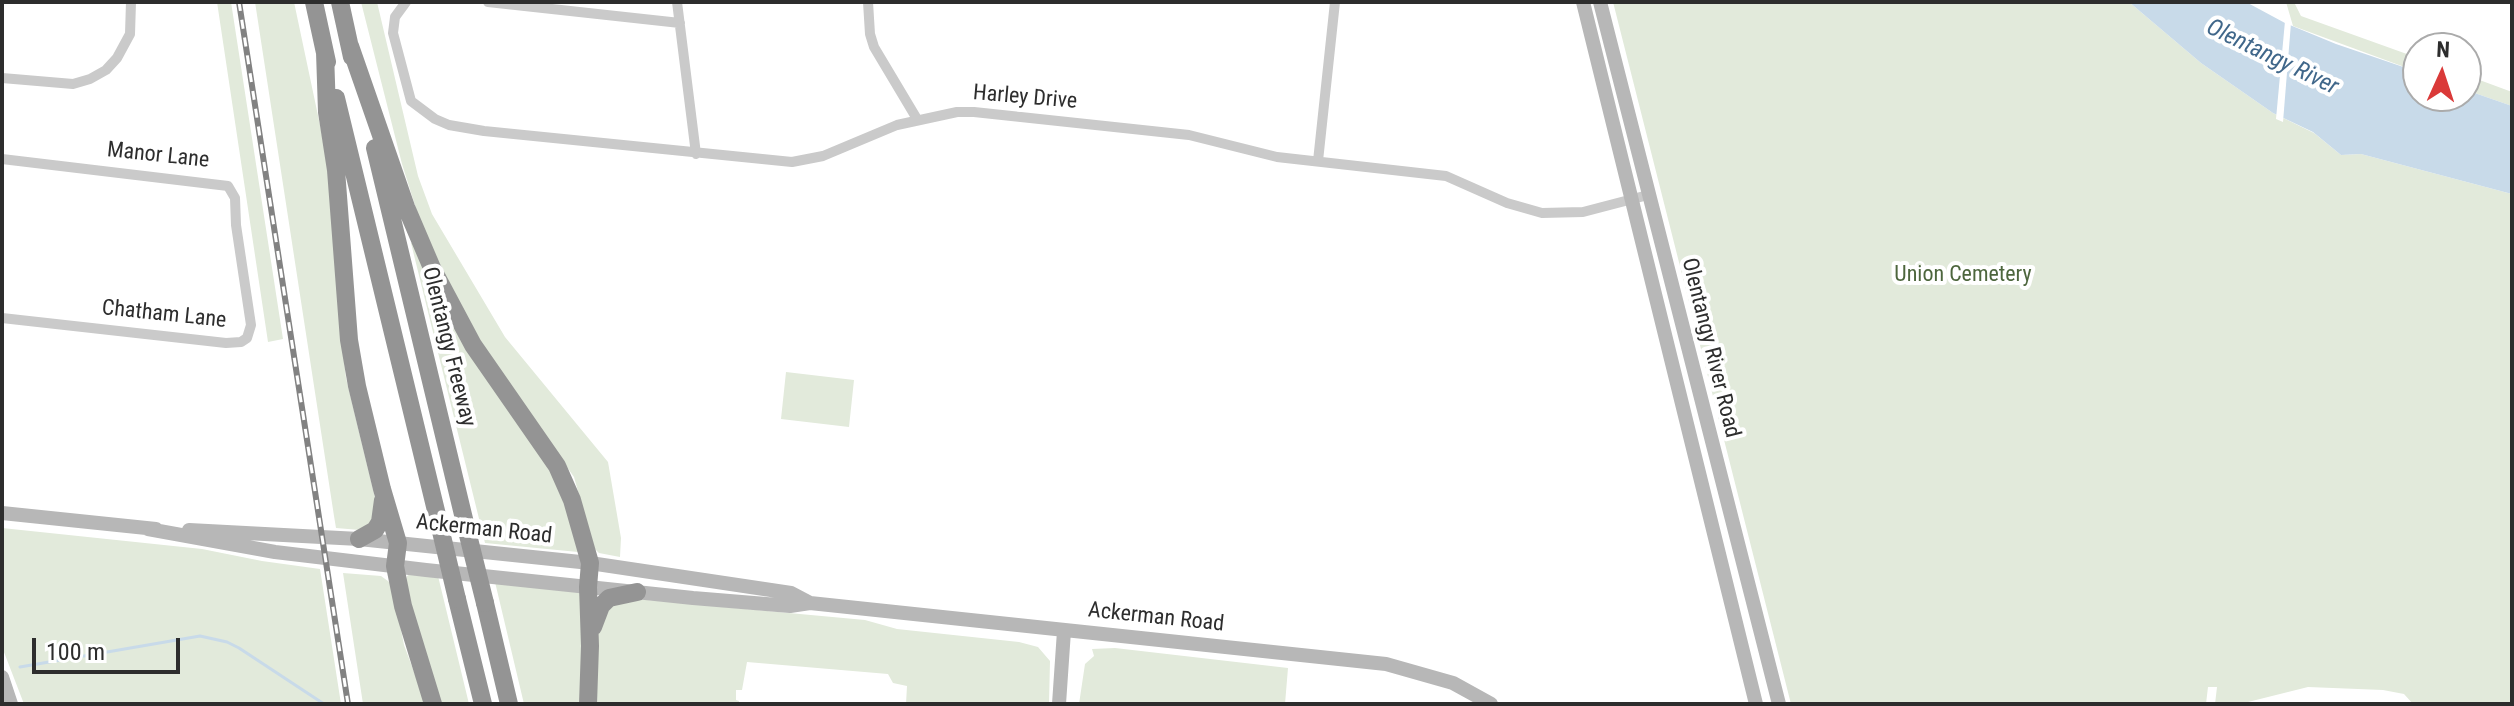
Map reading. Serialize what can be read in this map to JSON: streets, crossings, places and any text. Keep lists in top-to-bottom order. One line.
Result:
{"streets":{"highway":["Olentangy Freeway"],"main road":["Olentangy River Road","Ackerman Road"],"street":["Harley Drive","Manor Lane","Chatham Lane"]},"crossings":[["Harley Drive","Olentangy River Road"],["Manor Lane","Chatham Lane"]],"water":["Olentangy River"],"parks":["Union Cemetery"],"scale_bar":"100 m","north":"top"}
